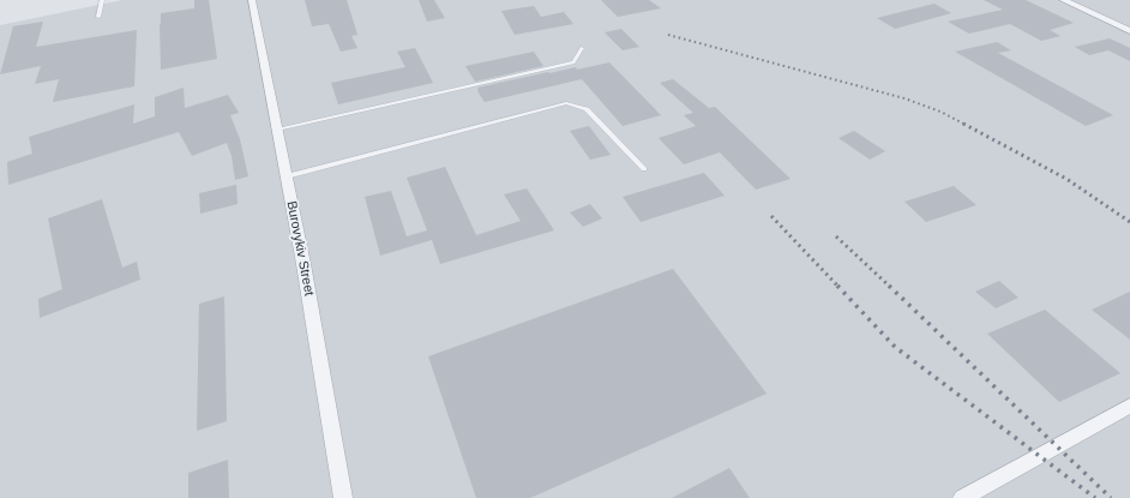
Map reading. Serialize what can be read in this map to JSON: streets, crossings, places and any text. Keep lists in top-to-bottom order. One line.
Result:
{"streets":{"street":["Burovykiv Street"]}}
